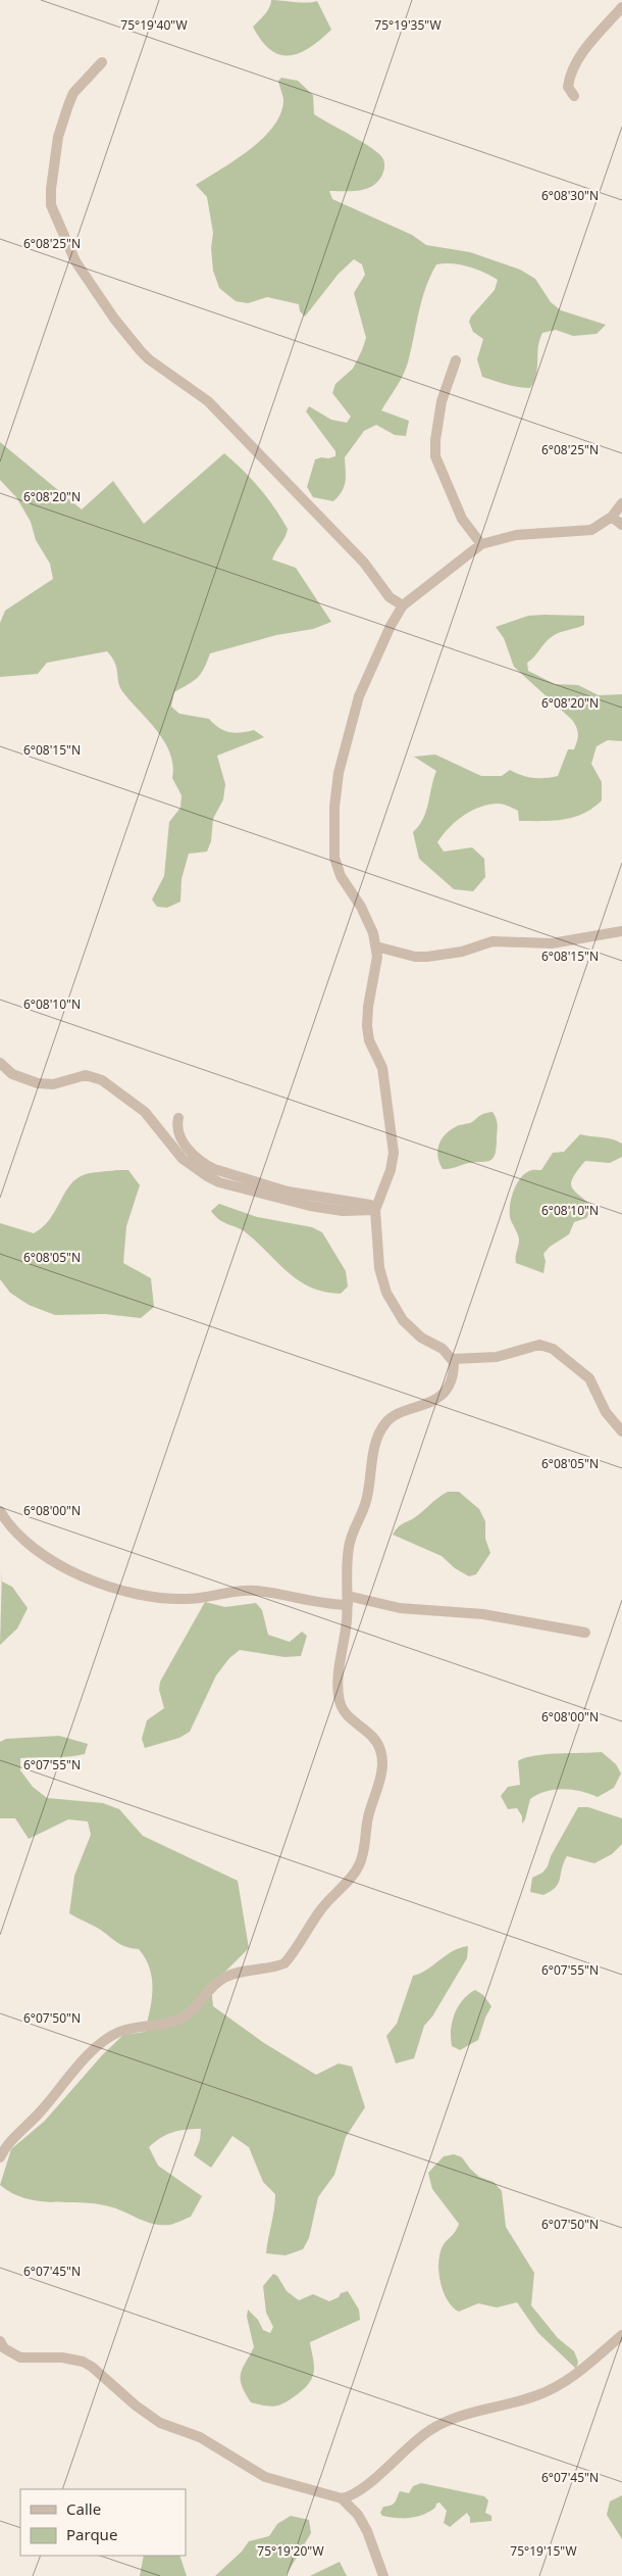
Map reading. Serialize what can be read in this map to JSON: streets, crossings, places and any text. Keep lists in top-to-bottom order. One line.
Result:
{"legend":["Calle","Parque"],"coordinates":["75°19'40\"W","75°19'35\"W","6°08'30\"N","6°08'25\"N","6°08'20\"N","6°08'15\"N","6°08'10\"N","6°08'05\"N","6°08'00\"N","6°07'55\"N","6°07'50\"N","6°07'45\"N","75°19'20\"W","75°19'15\"W"]}
